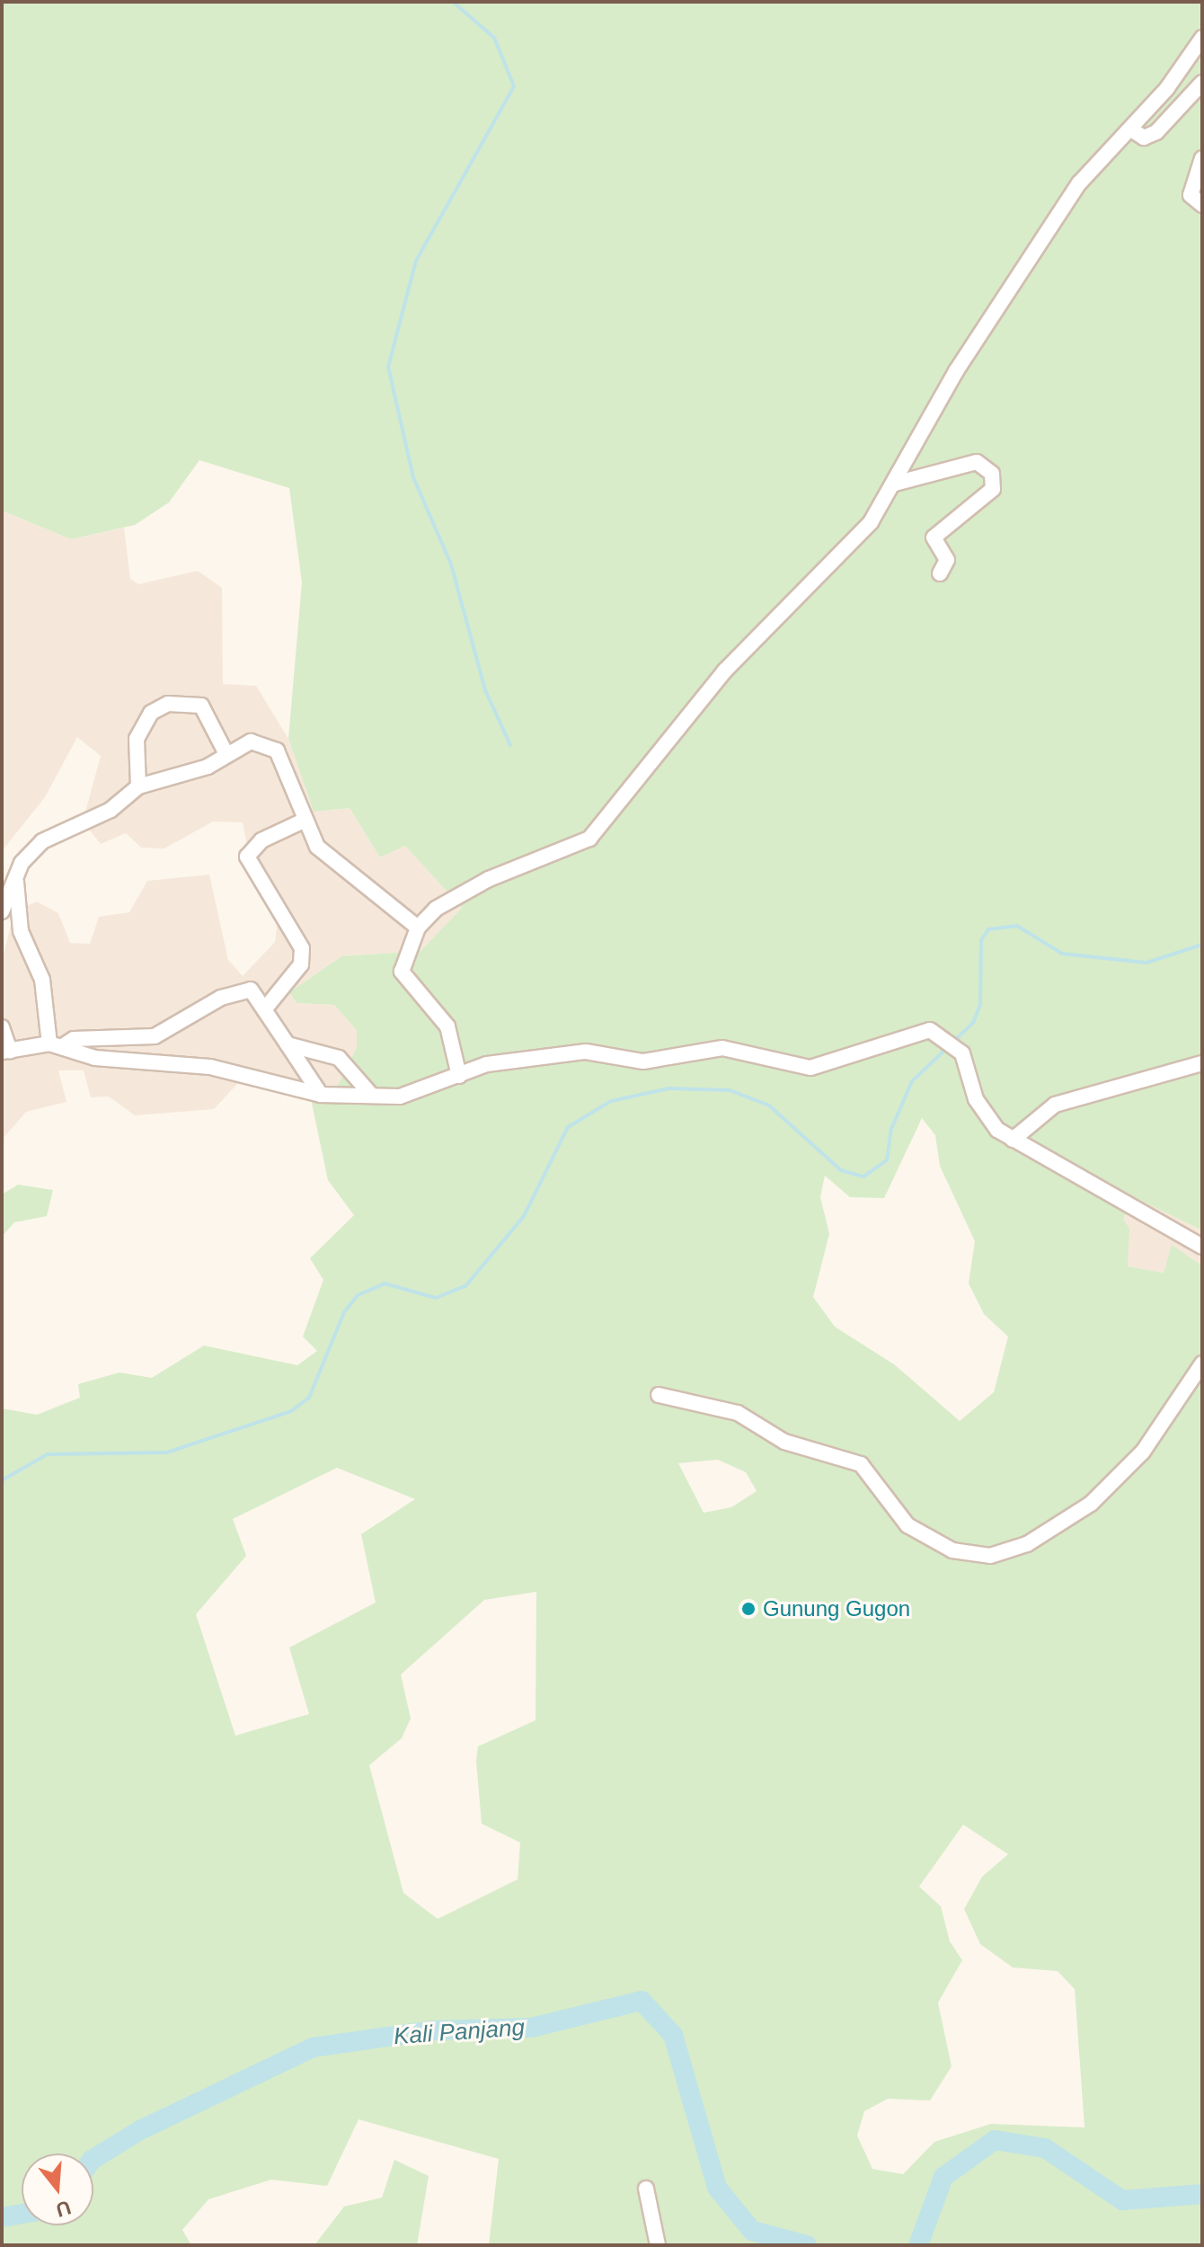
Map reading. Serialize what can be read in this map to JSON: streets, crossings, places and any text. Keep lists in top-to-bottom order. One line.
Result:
{"water":["Kali Panjang"],"places":["Gunung Gugon"],"north":"bottom"}
